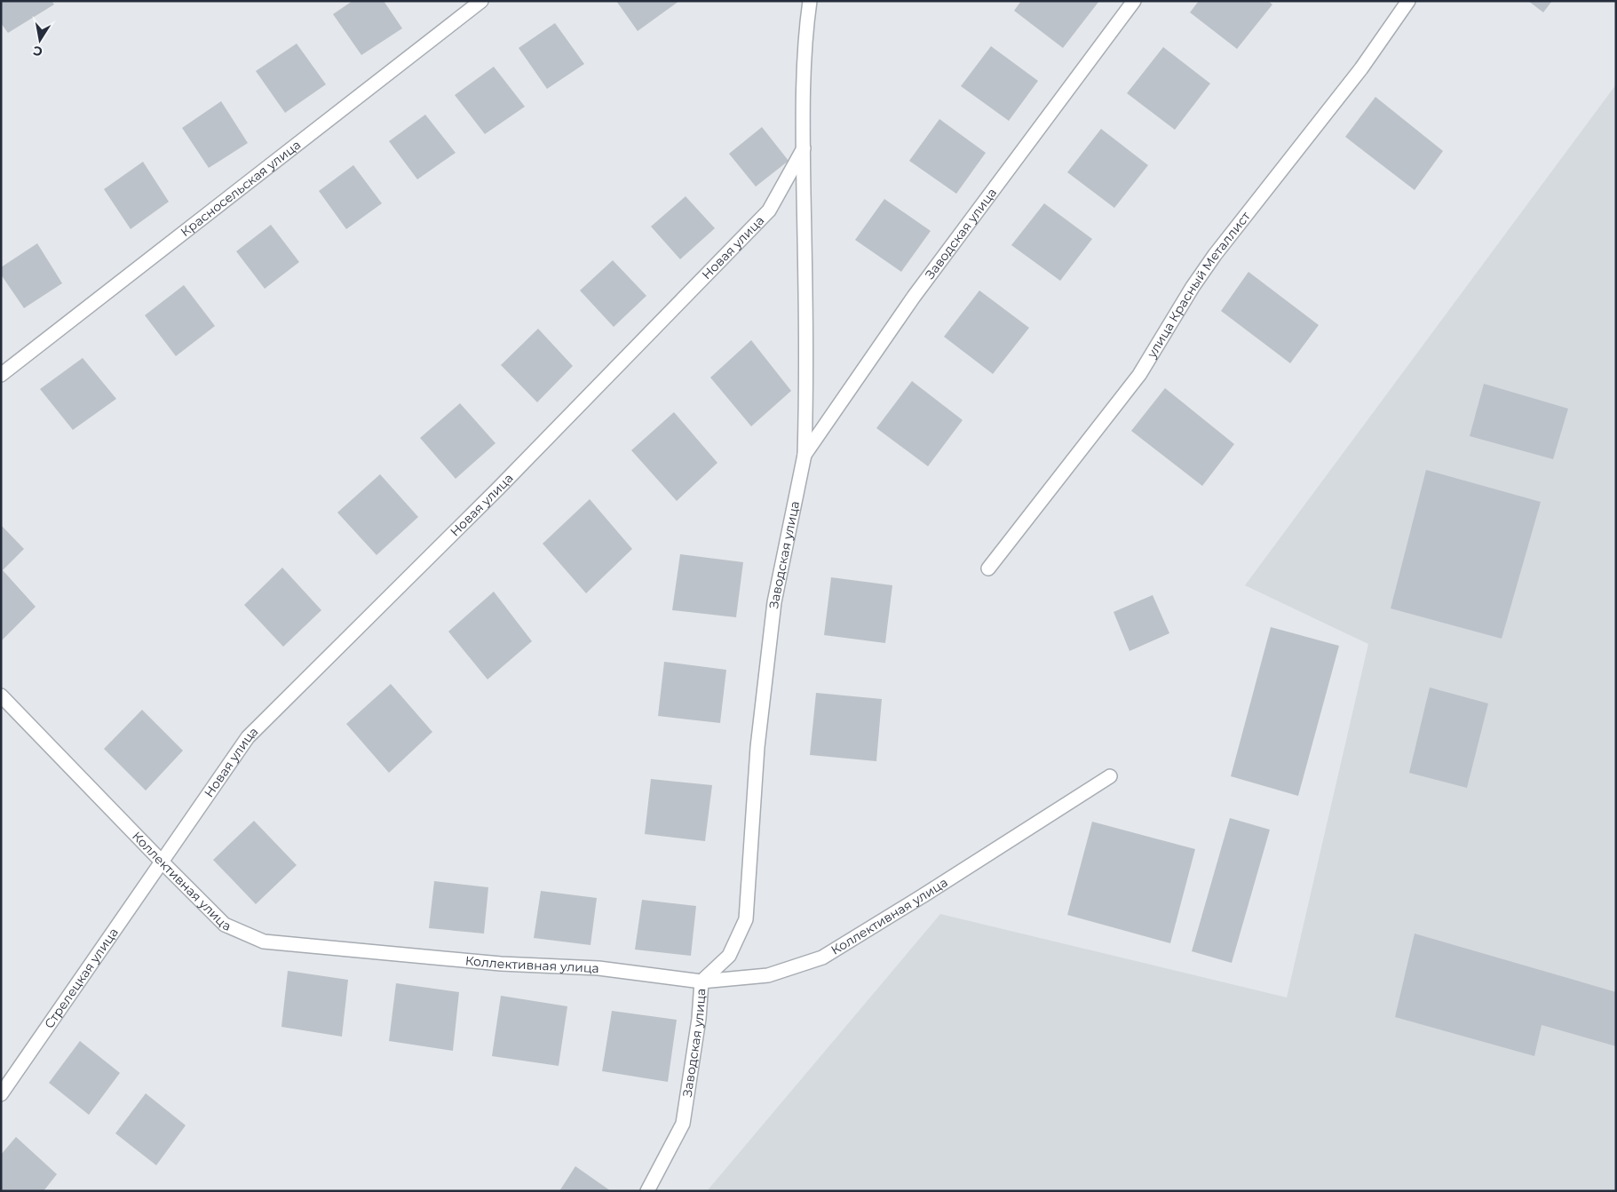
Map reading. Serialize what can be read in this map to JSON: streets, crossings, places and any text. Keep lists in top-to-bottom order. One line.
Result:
{"streets":{"street":["Красносельская улица","Заводская улица","Новая улица","улица Красный Металлист","Коллективная улица","Стрелецкая улица"]},"crossings":[["Заводская улица","Коллективная улица"],["Новая улица","Коллективная улица"],["Новая улица","Стрелецкая улица"],["Коллективная улица","Стрелецкая улица"]],"north":"bottom"}
